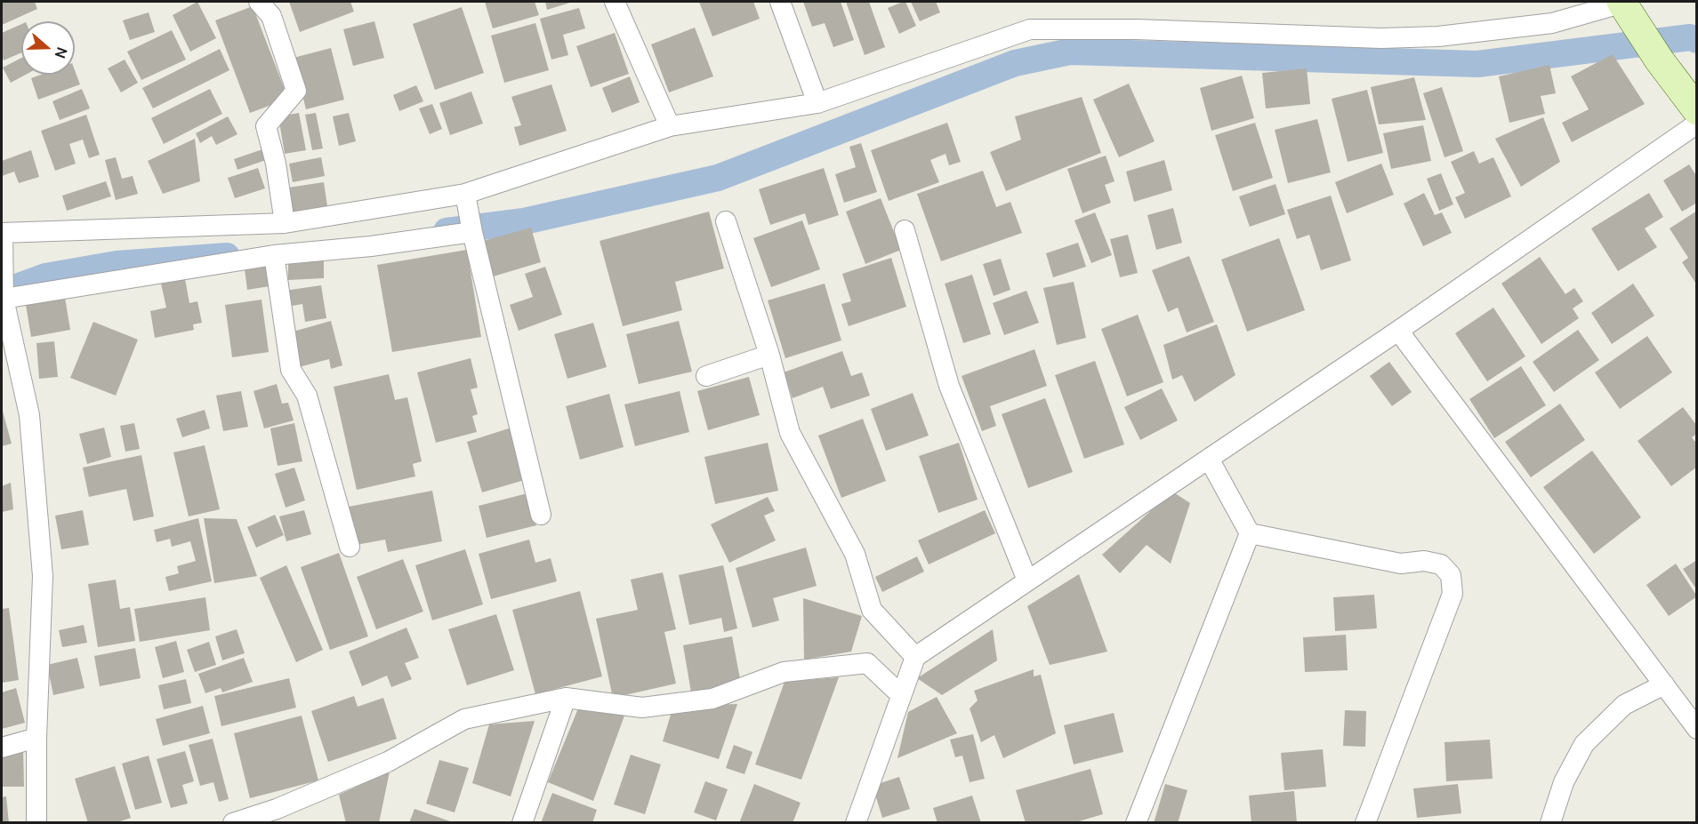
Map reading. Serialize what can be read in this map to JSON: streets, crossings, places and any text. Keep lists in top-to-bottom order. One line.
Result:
{"north":"right"}
